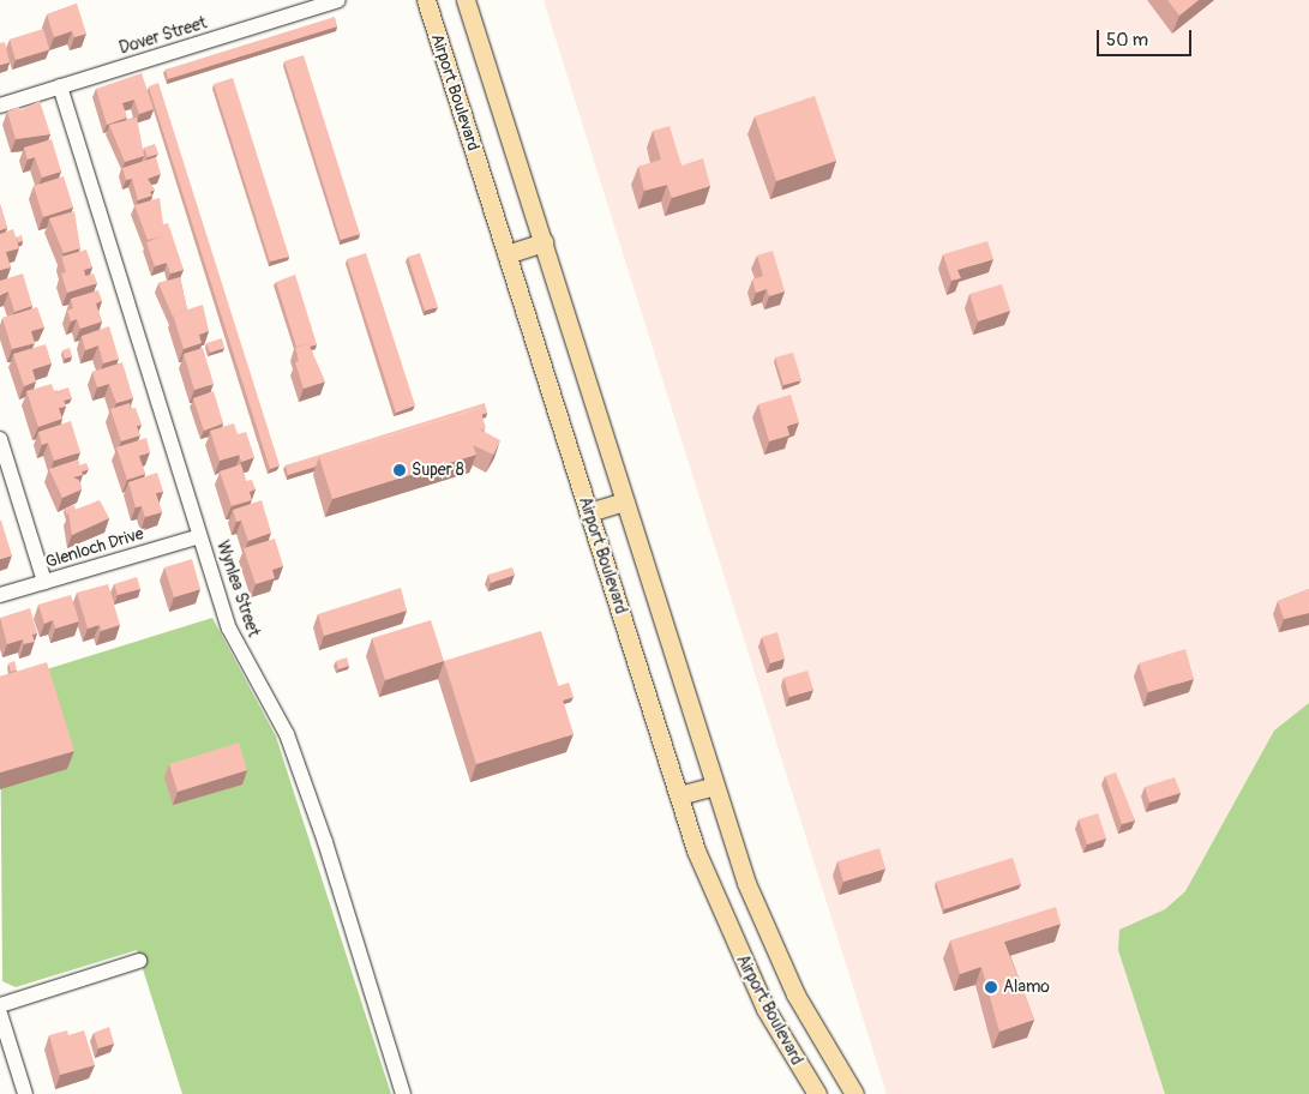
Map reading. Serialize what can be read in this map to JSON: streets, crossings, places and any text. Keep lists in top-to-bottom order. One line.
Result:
{"streets":{"main road":["Airport Boulevard"],"street":["Dover Street","Glenloch Drive","Wynlea Street"]},"crossings":[["Dover Street","Wynlea Street"],["Glenloch Drive","Wynlea Street"]],"places":["Super 8","Alamo"],"scale_bar":"50 m"}
